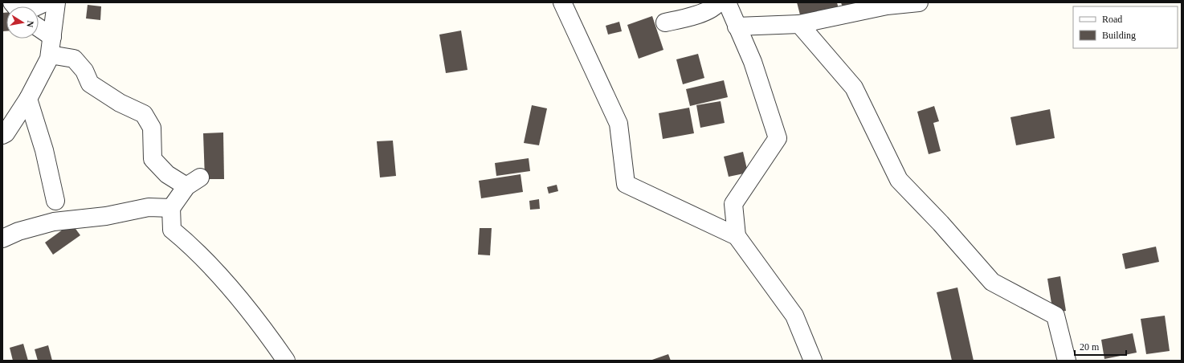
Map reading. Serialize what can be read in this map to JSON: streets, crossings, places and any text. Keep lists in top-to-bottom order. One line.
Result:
{"legend":["Road","Building"],"scale_bar":"20 m","north":"right"}
